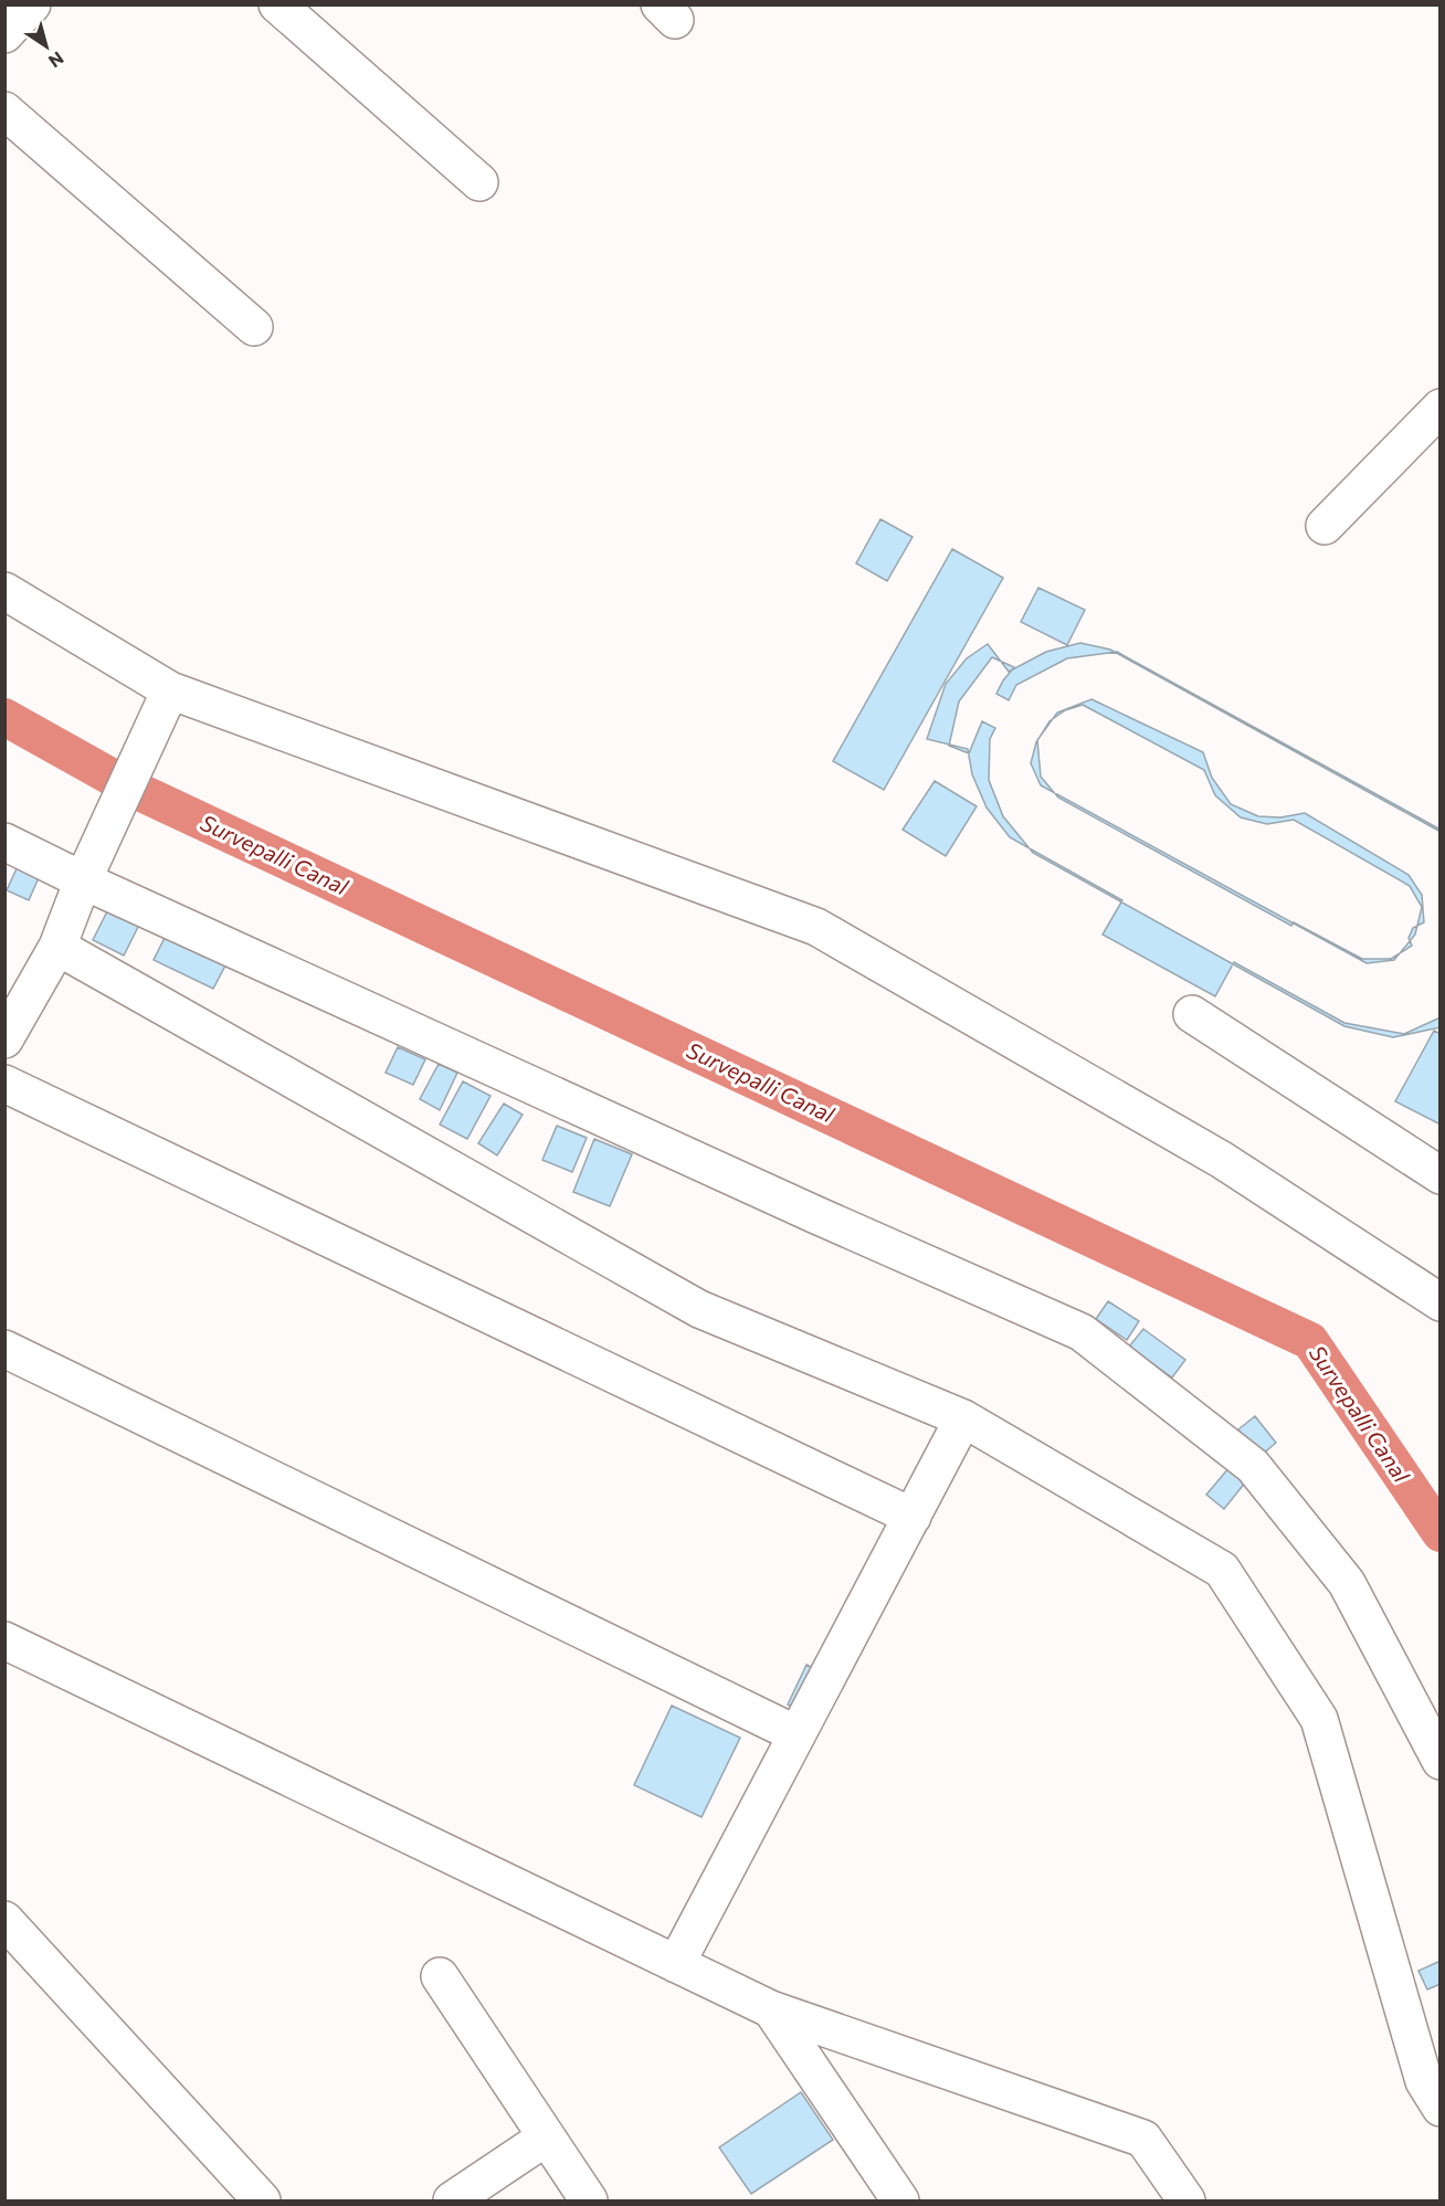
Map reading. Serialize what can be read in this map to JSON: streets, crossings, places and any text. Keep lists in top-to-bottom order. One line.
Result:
{"water":["Survepalli Canal"],"north":"bottom right"}
